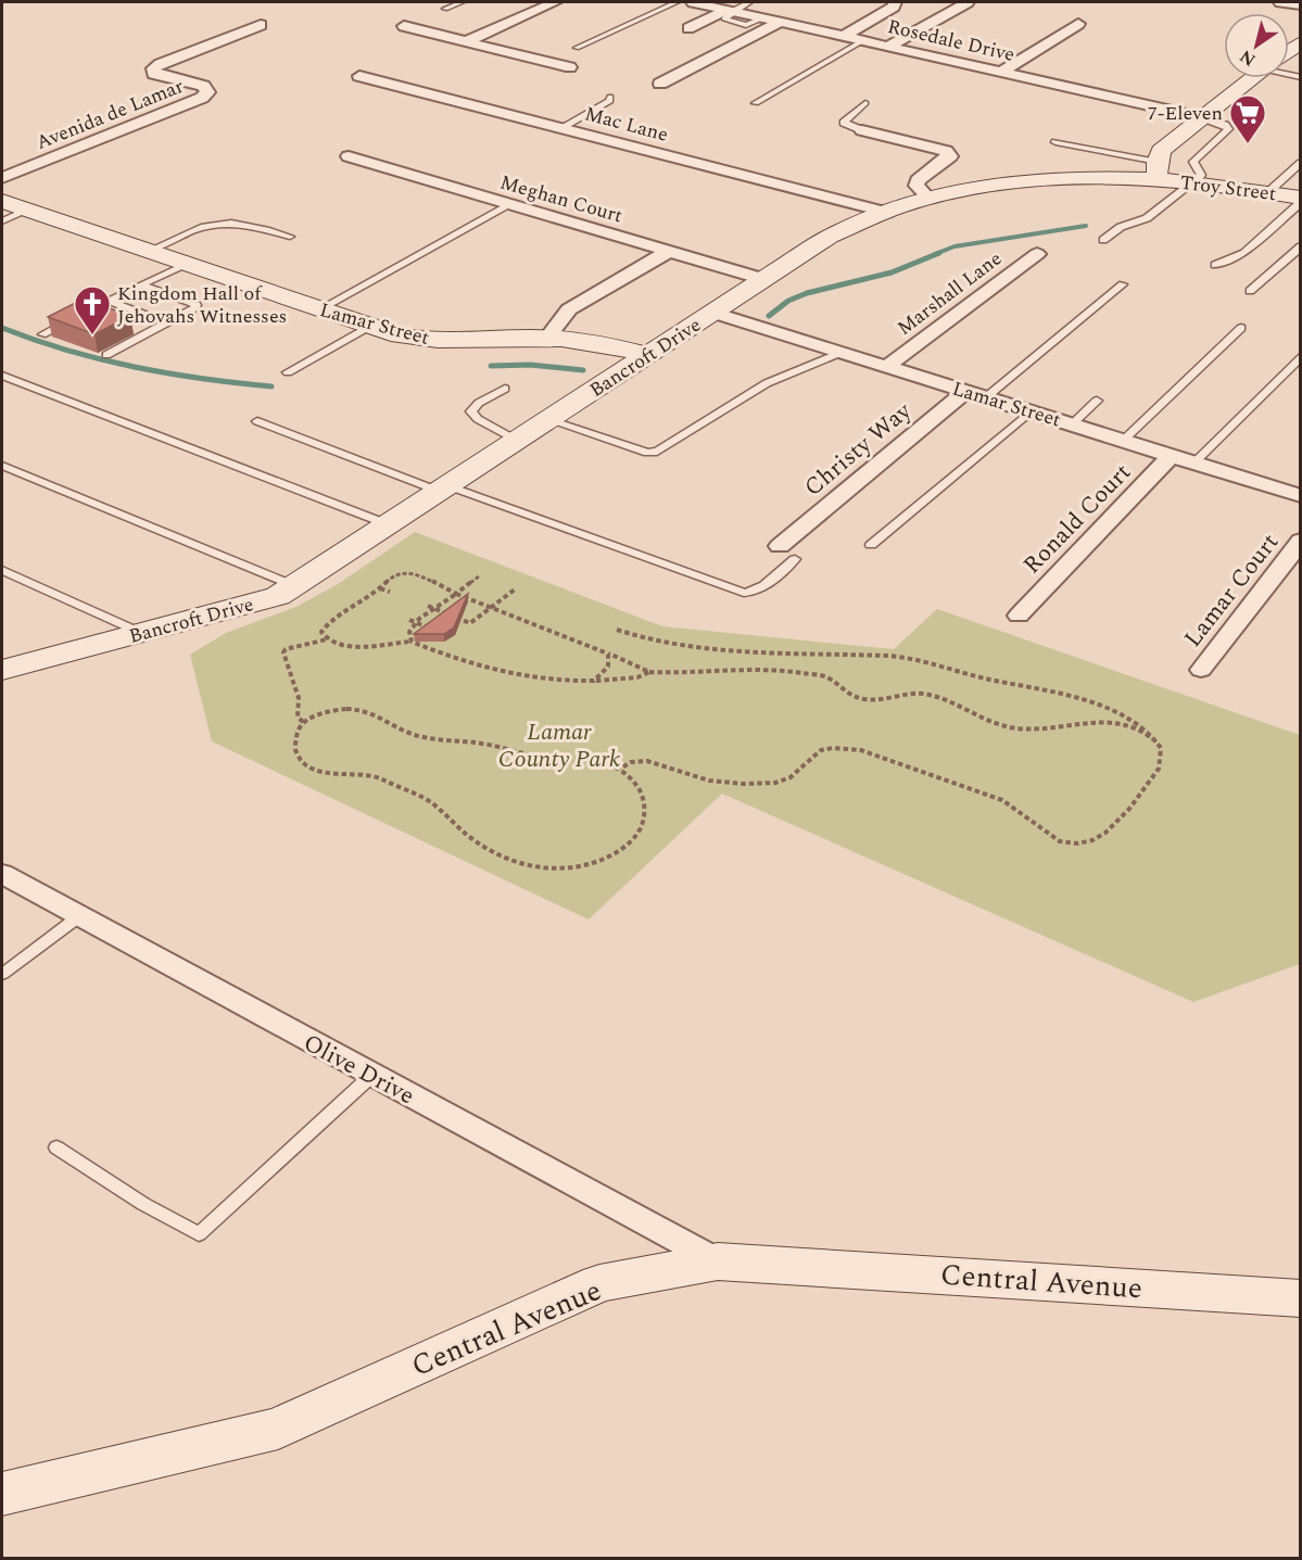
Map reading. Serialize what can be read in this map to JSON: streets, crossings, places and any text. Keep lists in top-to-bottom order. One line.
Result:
{"streets":{"street":["Rosedale Drive","Avenida de Lamar","Mac Lane","Troy Street","Meghan Court","Marshall Lane","Lamar Street","Bancroft Drive","Christy Way","Ronald Court","Lamar Court","Olive Drive","Central Avenue"]},"crossings":[["Mac Lane","Bancroft Drive"],["Troy Street","Bancroft Drive"],["Meghan Court","Bancroft Drive"],["Marshall Lane","Lamar Street"],["Lamar Street","Bancroft Drive"],["Lamar Street","Christy Way"],["Lamar Street","Ronald Court"],["Olive Drive","Central Avenue"]],"parks":["Lamar County Park"],"places":{"supermarket":["7-Eleven"],"church":["Kingdom Hall of Jehovahs Witnesses"]},"north":"bottom left"}
